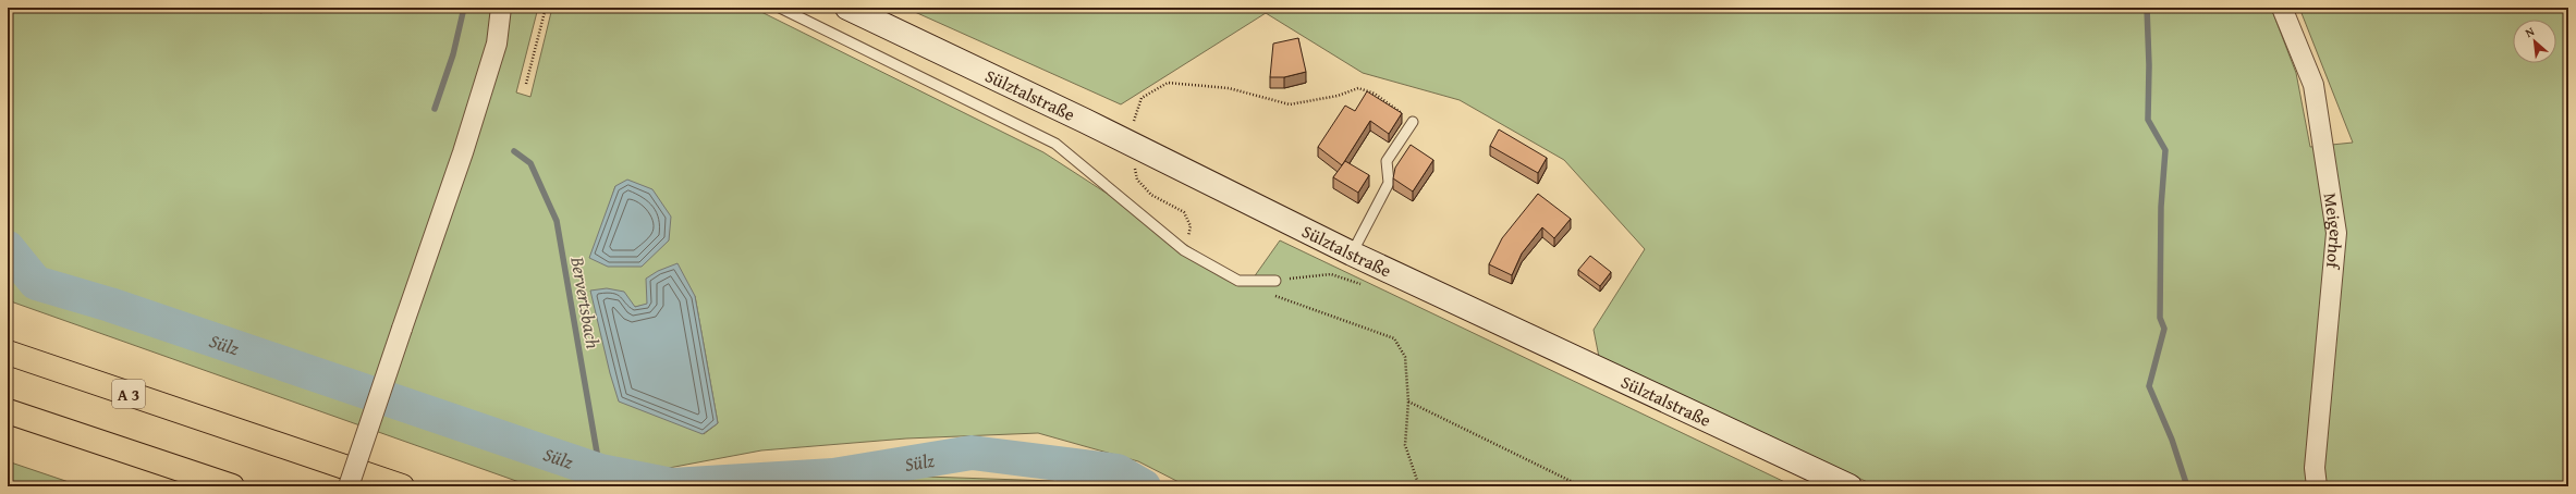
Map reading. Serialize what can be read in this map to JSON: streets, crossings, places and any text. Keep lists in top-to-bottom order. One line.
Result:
{"streets":{"highway":["A 3"],"main road":["Sülztalstraße"],"street":["Meigerhof"]},"water":["Bervertsbach","Sülz"],"north":"top left"}
